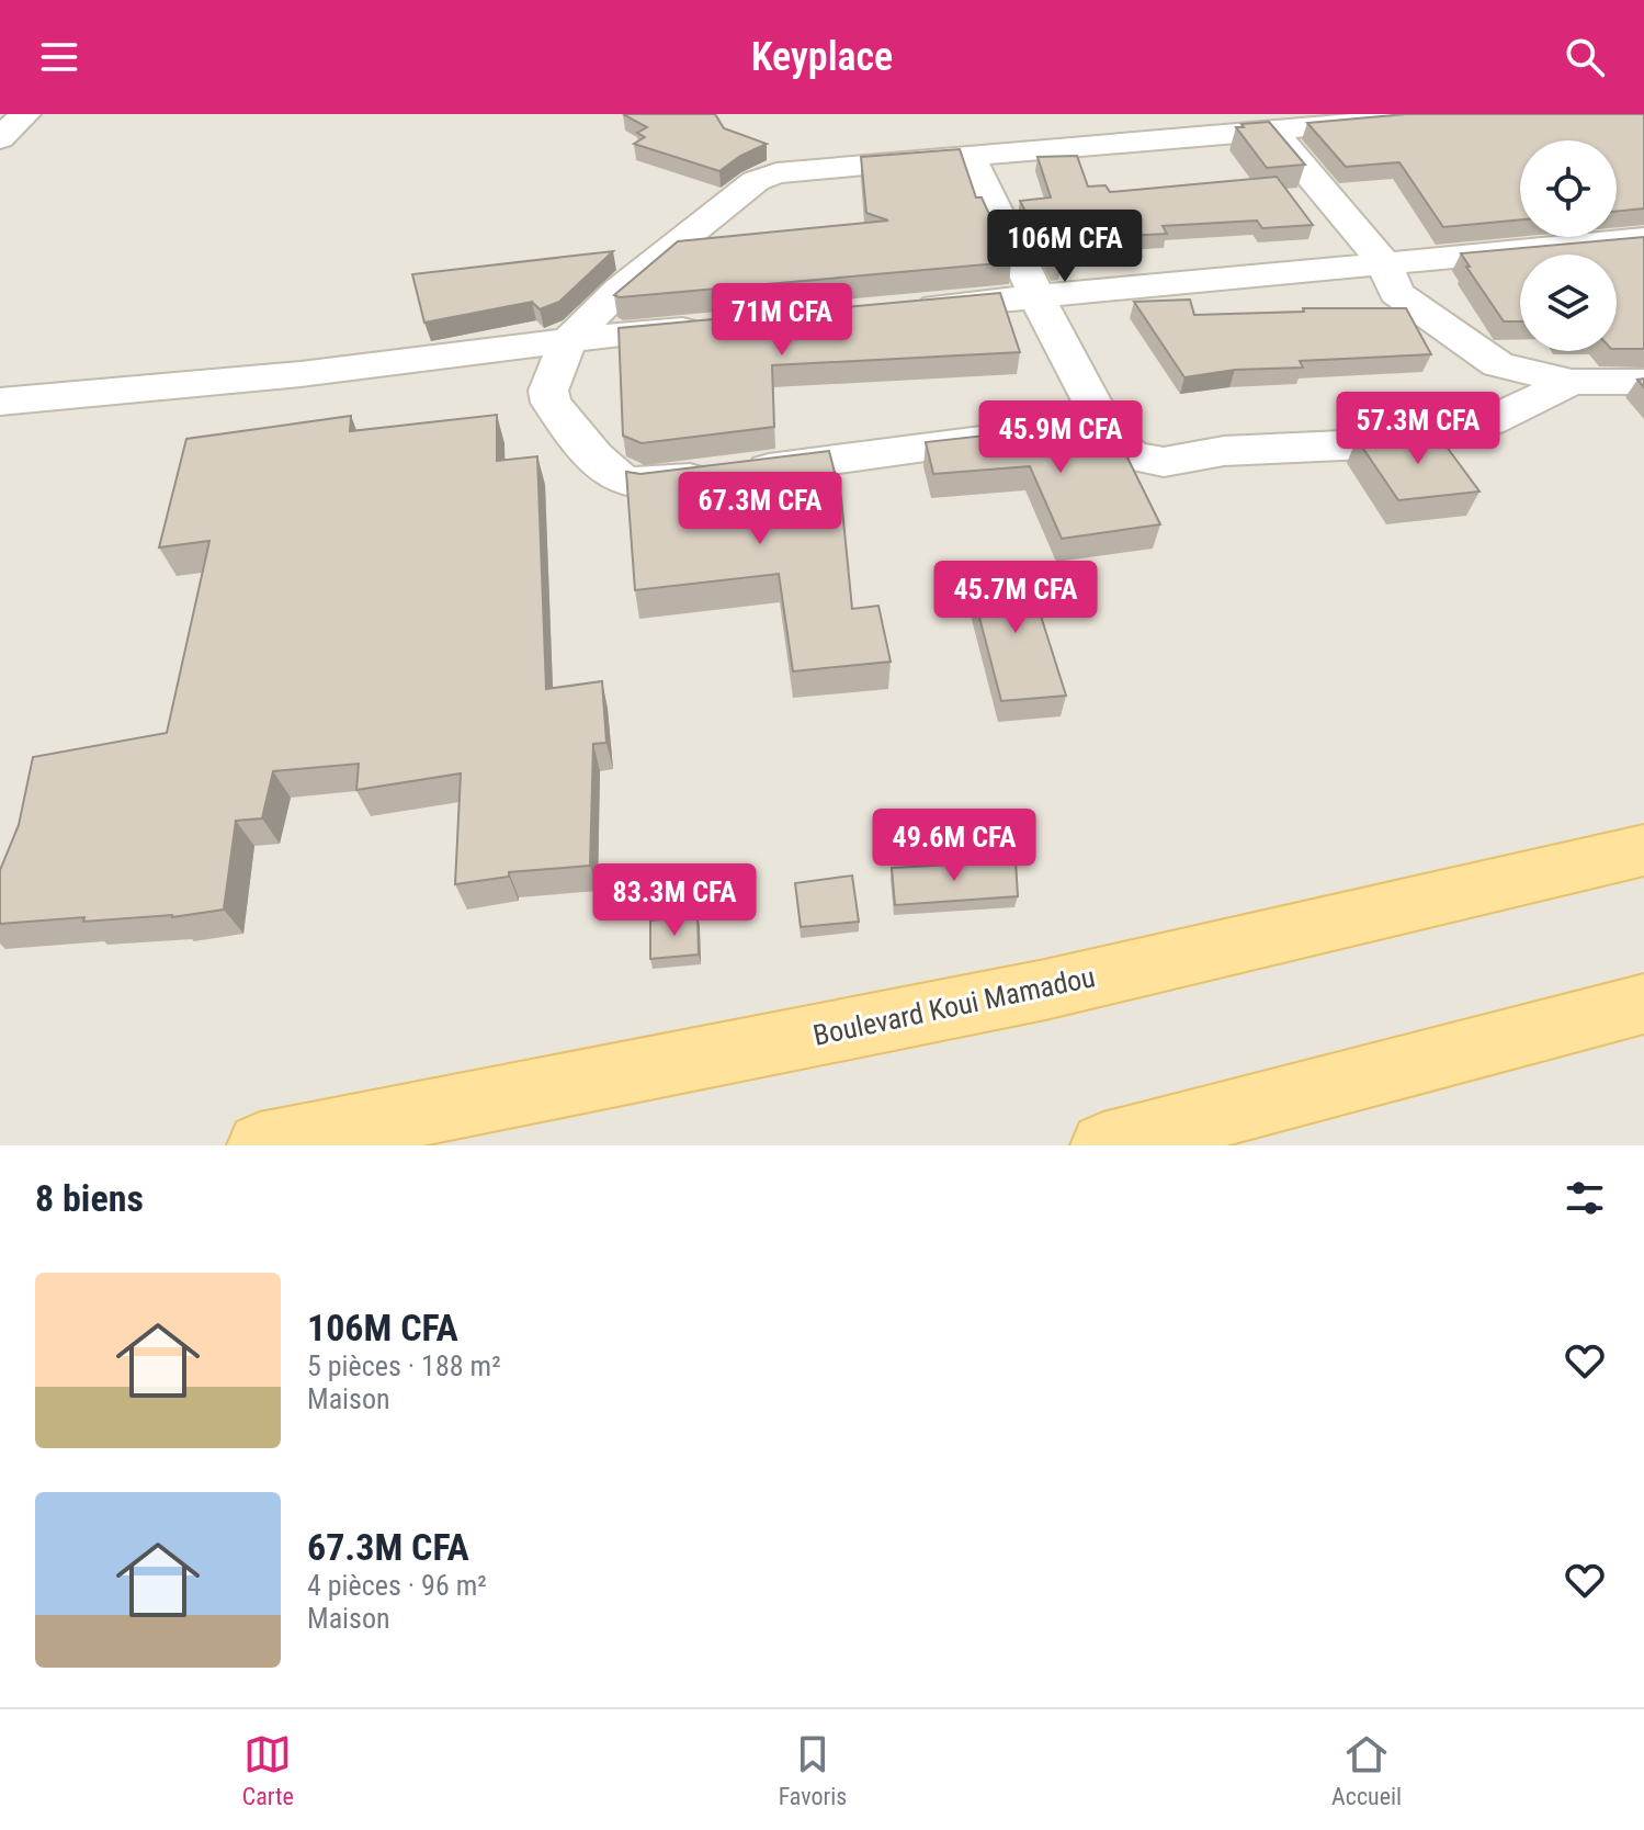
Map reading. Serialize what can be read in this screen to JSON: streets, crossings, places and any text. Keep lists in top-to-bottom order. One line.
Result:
{"streets":{"main road":["Boulevard Koui Mamadou"]},"page":{"header":"Keyplace","price":["106M CFA","71M CFA","57.3M CFA","45.9M CFA","67.3M CFA","45.7M CFA","49.6M CFA","83.3M CFA"],"heading":"8 biens","list":[{"name":"106M CFA","note":"5 pièces · 188 m² · Maison"},{"name":"67.3M CFA","note":"4 pièces · 96 m² · Maison"}],"tabs":["Carte","Favoris","Accueil"]}}
